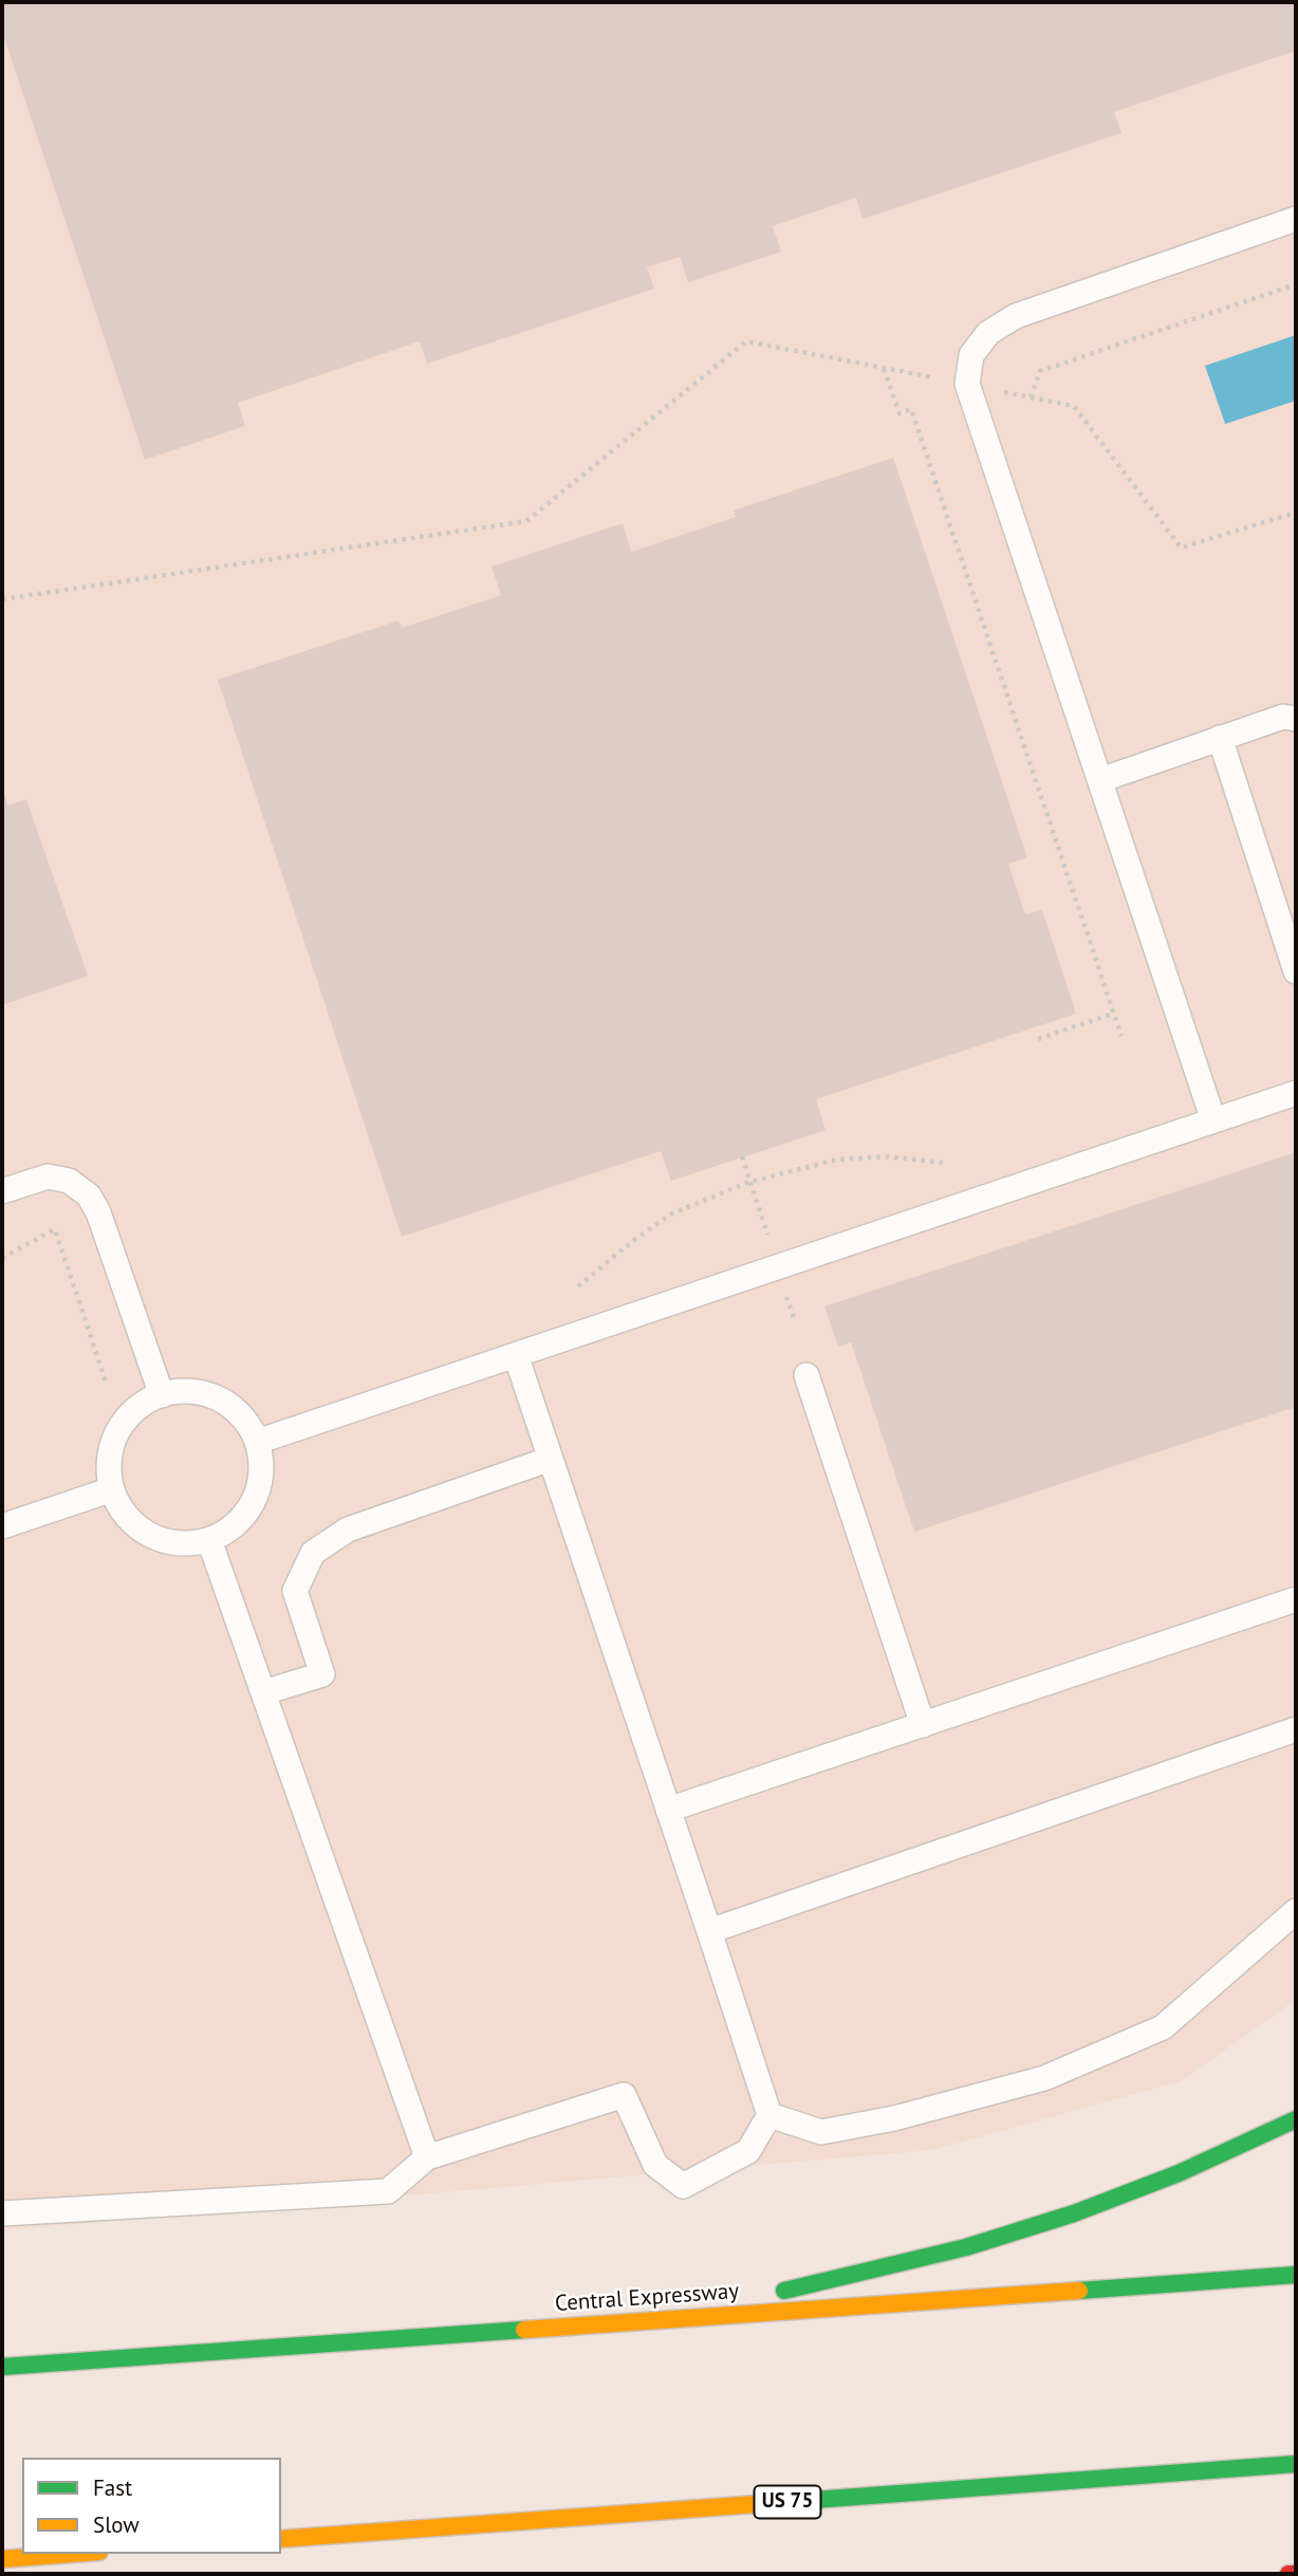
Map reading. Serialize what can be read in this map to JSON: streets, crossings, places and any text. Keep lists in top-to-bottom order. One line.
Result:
{"streets":{"main road":["Central Expressway","US 75"]},"legend":["Fast","Slow"]}
